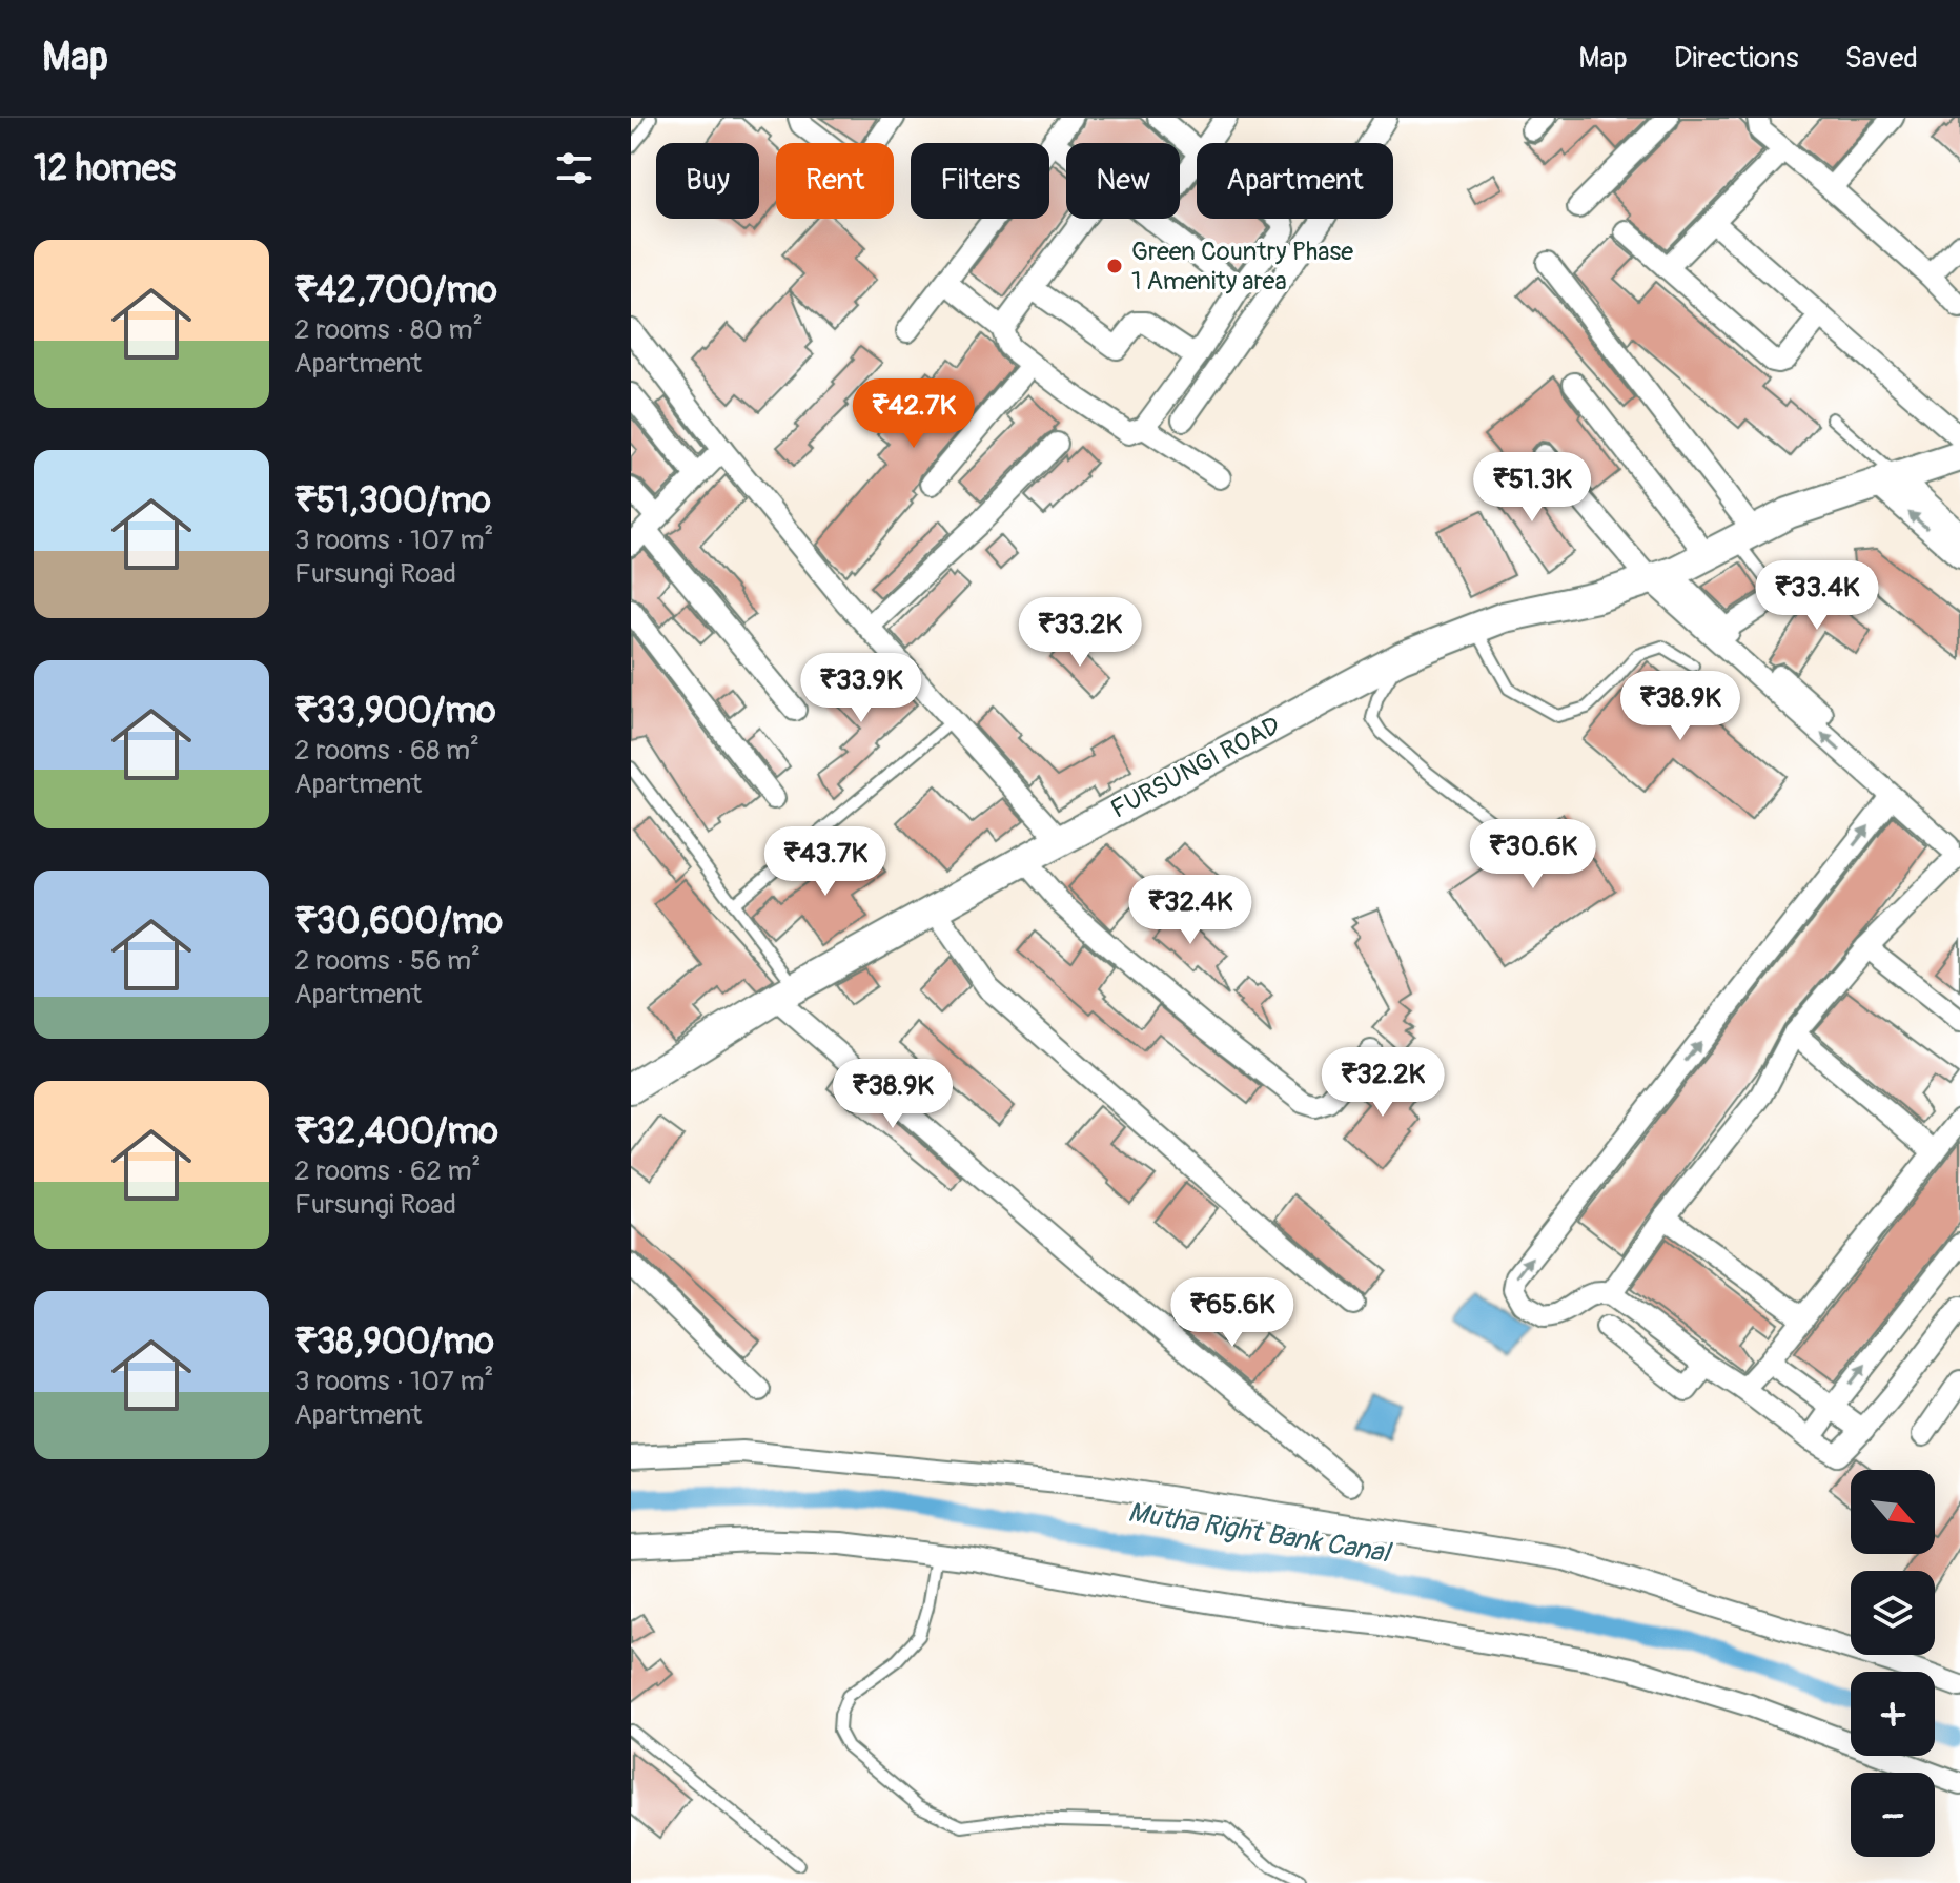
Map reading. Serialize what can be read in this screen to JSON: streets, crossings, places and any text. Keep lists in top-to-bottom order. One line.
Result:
{"streets":{"street":["FURSUNGI ROAD"]},"water":["Mutha Right Bank Canal"],"places":["Green Country Phase 1 Amenity area"],"north":"bottom right","page":{"header":"Map","nav":["Map","Directions","Saved"],"heading":"12 homes","chip":["Buy","Rent","Filters","New","Apartment"],"list":[{"name":"₹42,700/mo","note":"2 rooms · 80 m² · Apartment"},{"name":"₹51,300/mo","note":"3 rooms · 107 m² · Fursungi Road"},{"name":"₹33,900/mo","note":"2 rooms · 68 m² · Apartment"},{"name":"₹30,600/mo","note":"2 rooms · 56 m² · Apartment"},{"name":"₹32,400/mo","note":"2 rooms · 62 m² · Fursungi Road"},{"name":"₹38,900/mo","note":"3 rooms · 107 m² · Apartment"}],"price":["₹42.7K","₹51.3K","₹33.4K","₹33.2K","₹33.9K","₹38.9K","₹30.6K","₹43.7K","₹32.4K","₹32.2K","₹38.9K","₹65.6K"],"map_buttons":["+","−"]}}
